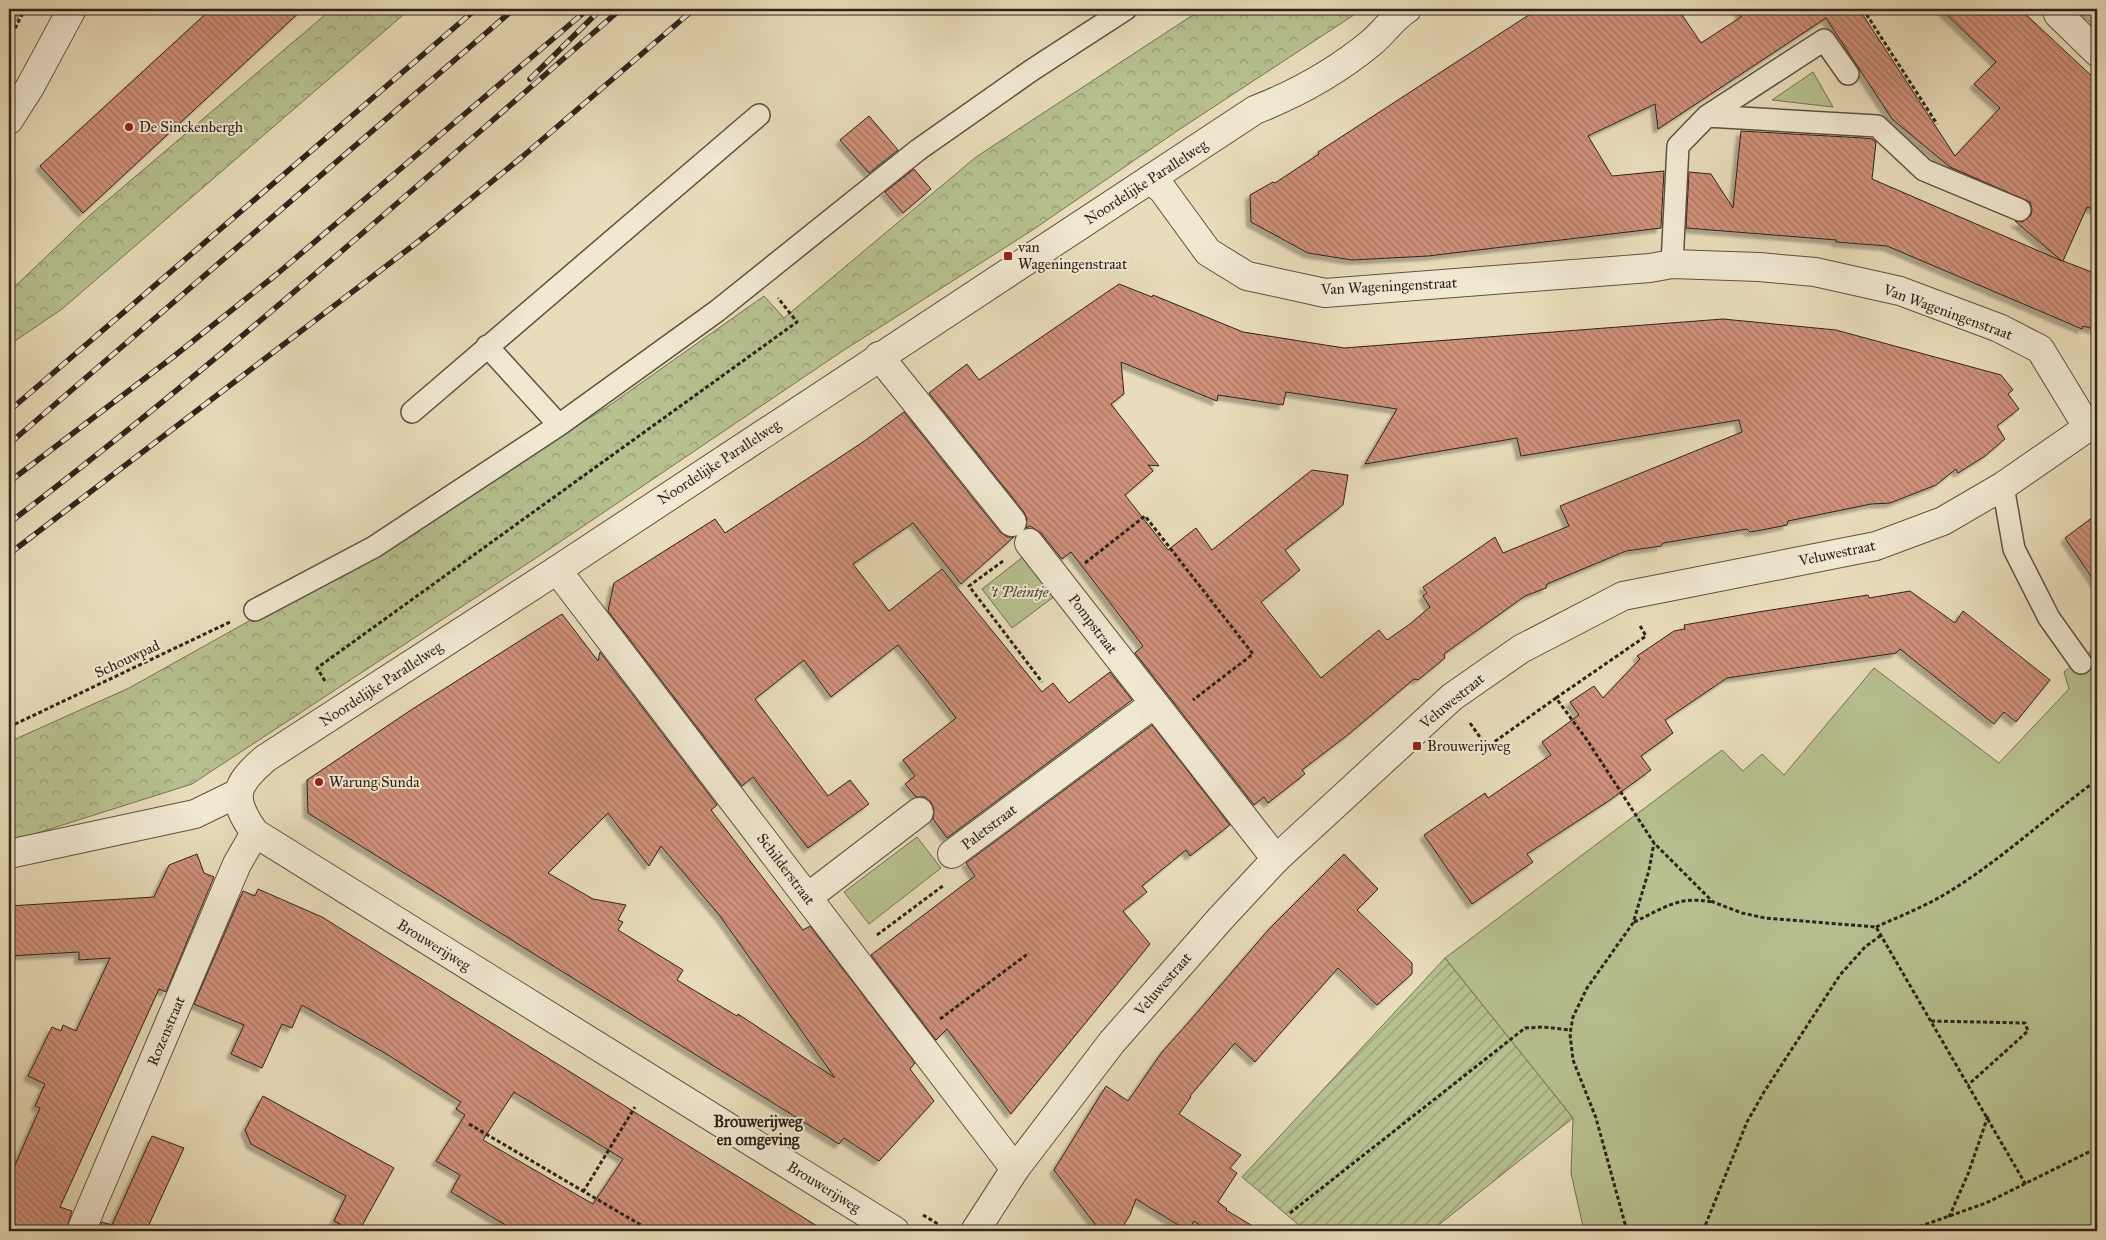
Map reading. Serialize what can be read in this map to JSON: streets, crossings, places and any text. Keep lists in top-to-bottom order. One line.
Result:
{"streets":{"street":["Noordelijke Parallelweg","Van Wageningenstraat","Veluwestraat","Pompstraat","Paletstraat","Schilderstraat","Brouwerijweg","Rozenstraat"],"path":["Schouwpad"]},"crossings":[["Noordelijke Parallelweg","Van Wageningenstraat"],["Noordelijke Parallelweg","Pompstraat"],["Noordelijke Parallelweg","Schilderstraat"],["Noordelijke Parallelweg","Brouwerijweg"],["Van Wageningenstraat","Veluwestraat"],["Veluwestraat","Pompstraat"],["Veluwestraat","Schilderstraat"],["Pompstraat","Paletstraat"],["Paletstraat","Schilderstraat"],["Brouwerijweg","Rozenstraat"]],"districts":["Brouwerijweg en omgeving"],"parks":["'t Pleintje"],"places":{"other":["De Sinckenbergh","Warung Sunda"],"transit":["van Wageningenstraat","Brouwerijweg"]}}
